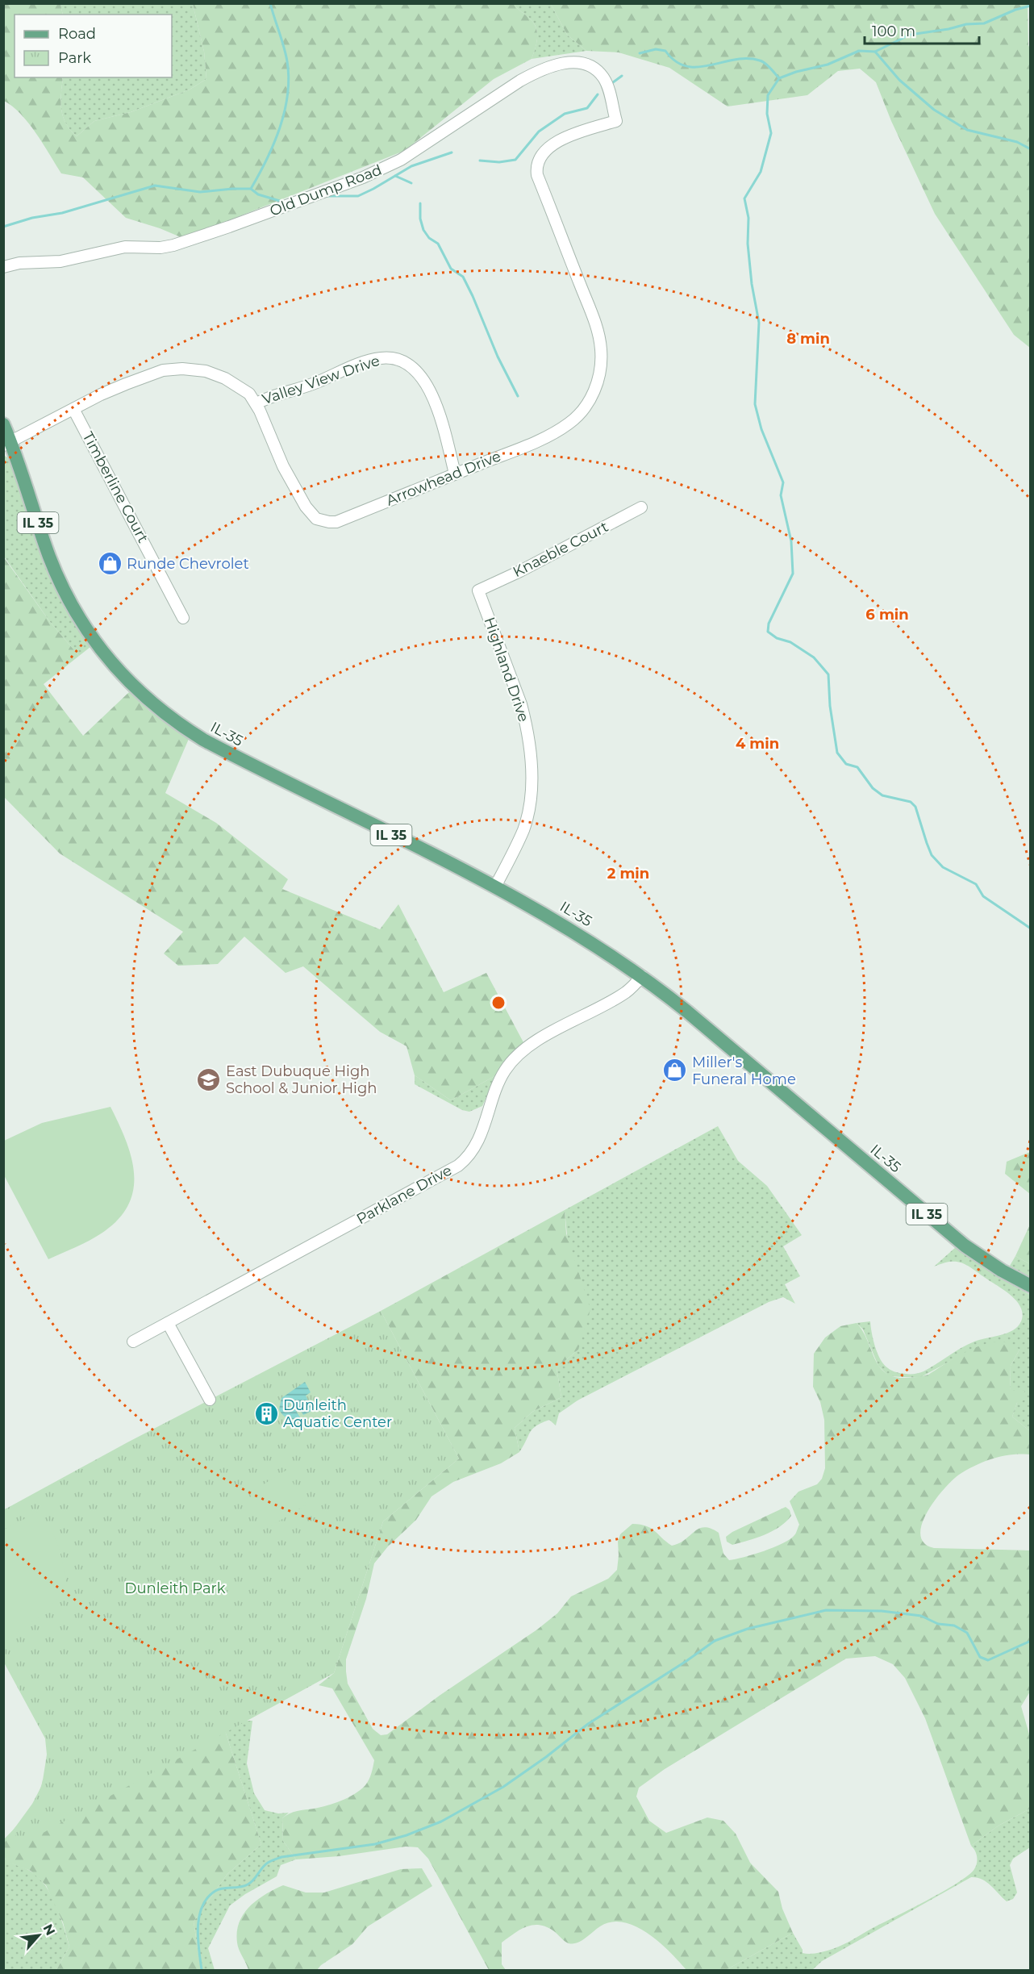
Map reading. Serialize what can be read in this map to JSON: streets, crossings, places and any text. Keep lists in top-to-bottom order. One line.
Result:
{"streets":{"main road":["IL 35","IL-35"],"street":["Old Dump Road","Valley View Drive","Arrowhead Drive","Timberline Court","Knaeble Court","Highland Drive","Parklane Drive"]},"crossings":[["Old Dump Road","Arrowhead Drive"],["Valley View Drive","Arrowhead Drive"],["Arrowhead Drive","Timberline Court"],["Arrowhead Drive","IL 35"],["Arrowhead Drive","IL-35"],["IL 35","IL-35"],["Knaeble Court","Highland Drive"],["Highland Drive","IL-35"],["IL-35","Parklane Drive"]],"parks":["Dunleith Park"],"places":{"shop":["Runde Chevrolet","Miller's Funeral Home"],"school or university":["East Dubuque High School & Junior High"],"building":["Dunleith Aquatic Center"]},"legend":["Road","Park"],"scale_bar":"100 m","north":"top right","rings":["8 min","6 min","4 min","2 min"]}
